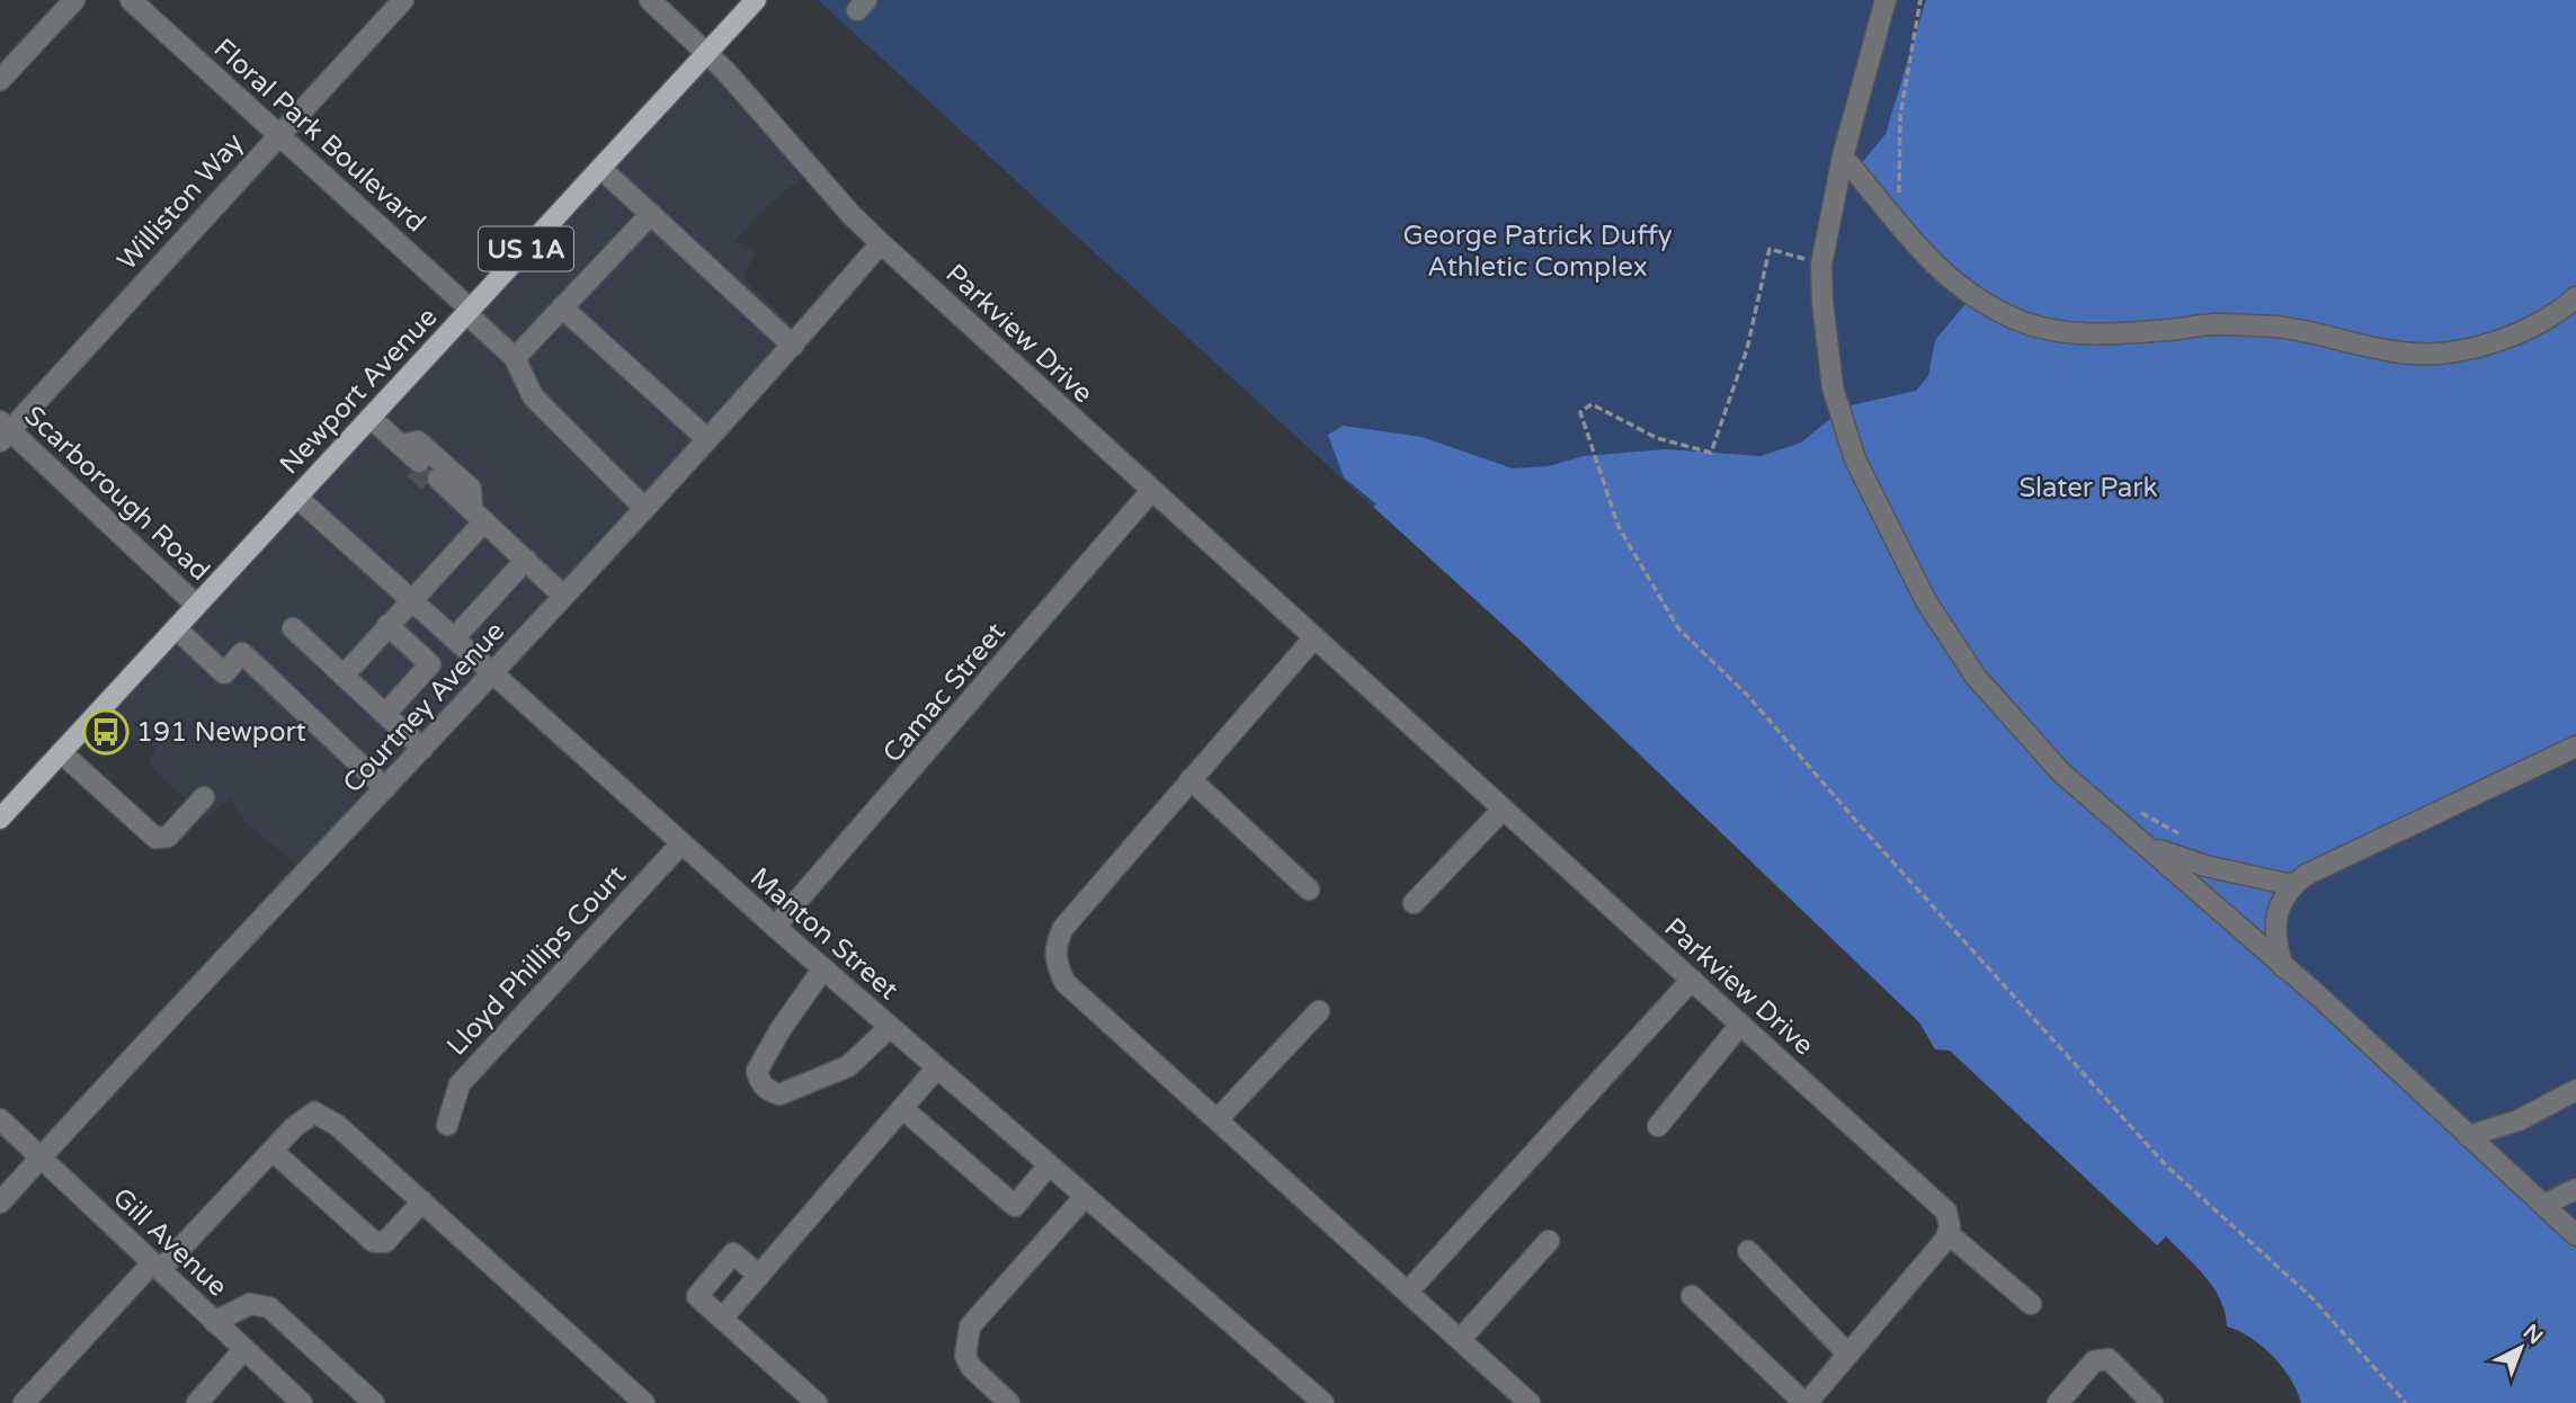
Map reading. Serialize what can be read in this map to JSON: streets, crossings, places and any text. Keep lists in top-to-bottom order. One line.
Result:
{"streets":{"main road":["US 1A","Newport Avenue"],"street":["Floral Park Boulevard","Williston Way","Parkview Drive","Scarborough Road","Camac Street","Courtney Avenue","Manton Street","Lloyd Phillips Court","Gill Avenue"]},"crossings":[["Floral Park Boulevard","Williston Way"],["Floral Park Boulevard","Newport Avenue"],["Williston Way","Scarborough Road"],["Parkview Drive","Newport Avenue"],["Parkview Drive","Camac Street"],["Parkview Drive","Courtney Avenue"],["Newport Avenue","Scarborough Road"],["Newport Avenue","Manton Street"],["Camac Street","Manton Street"],["Courtney Avenue","Manton Street"],["Courtney Avenue","Gill Avenue"],["Manton Street","Lloyd Phillips Court"]],"parks":["George Patrick Duffy Athletic Complex","Slater Park"],"places":{"bus stop":["191 Newport"]},"north":"top right"}
